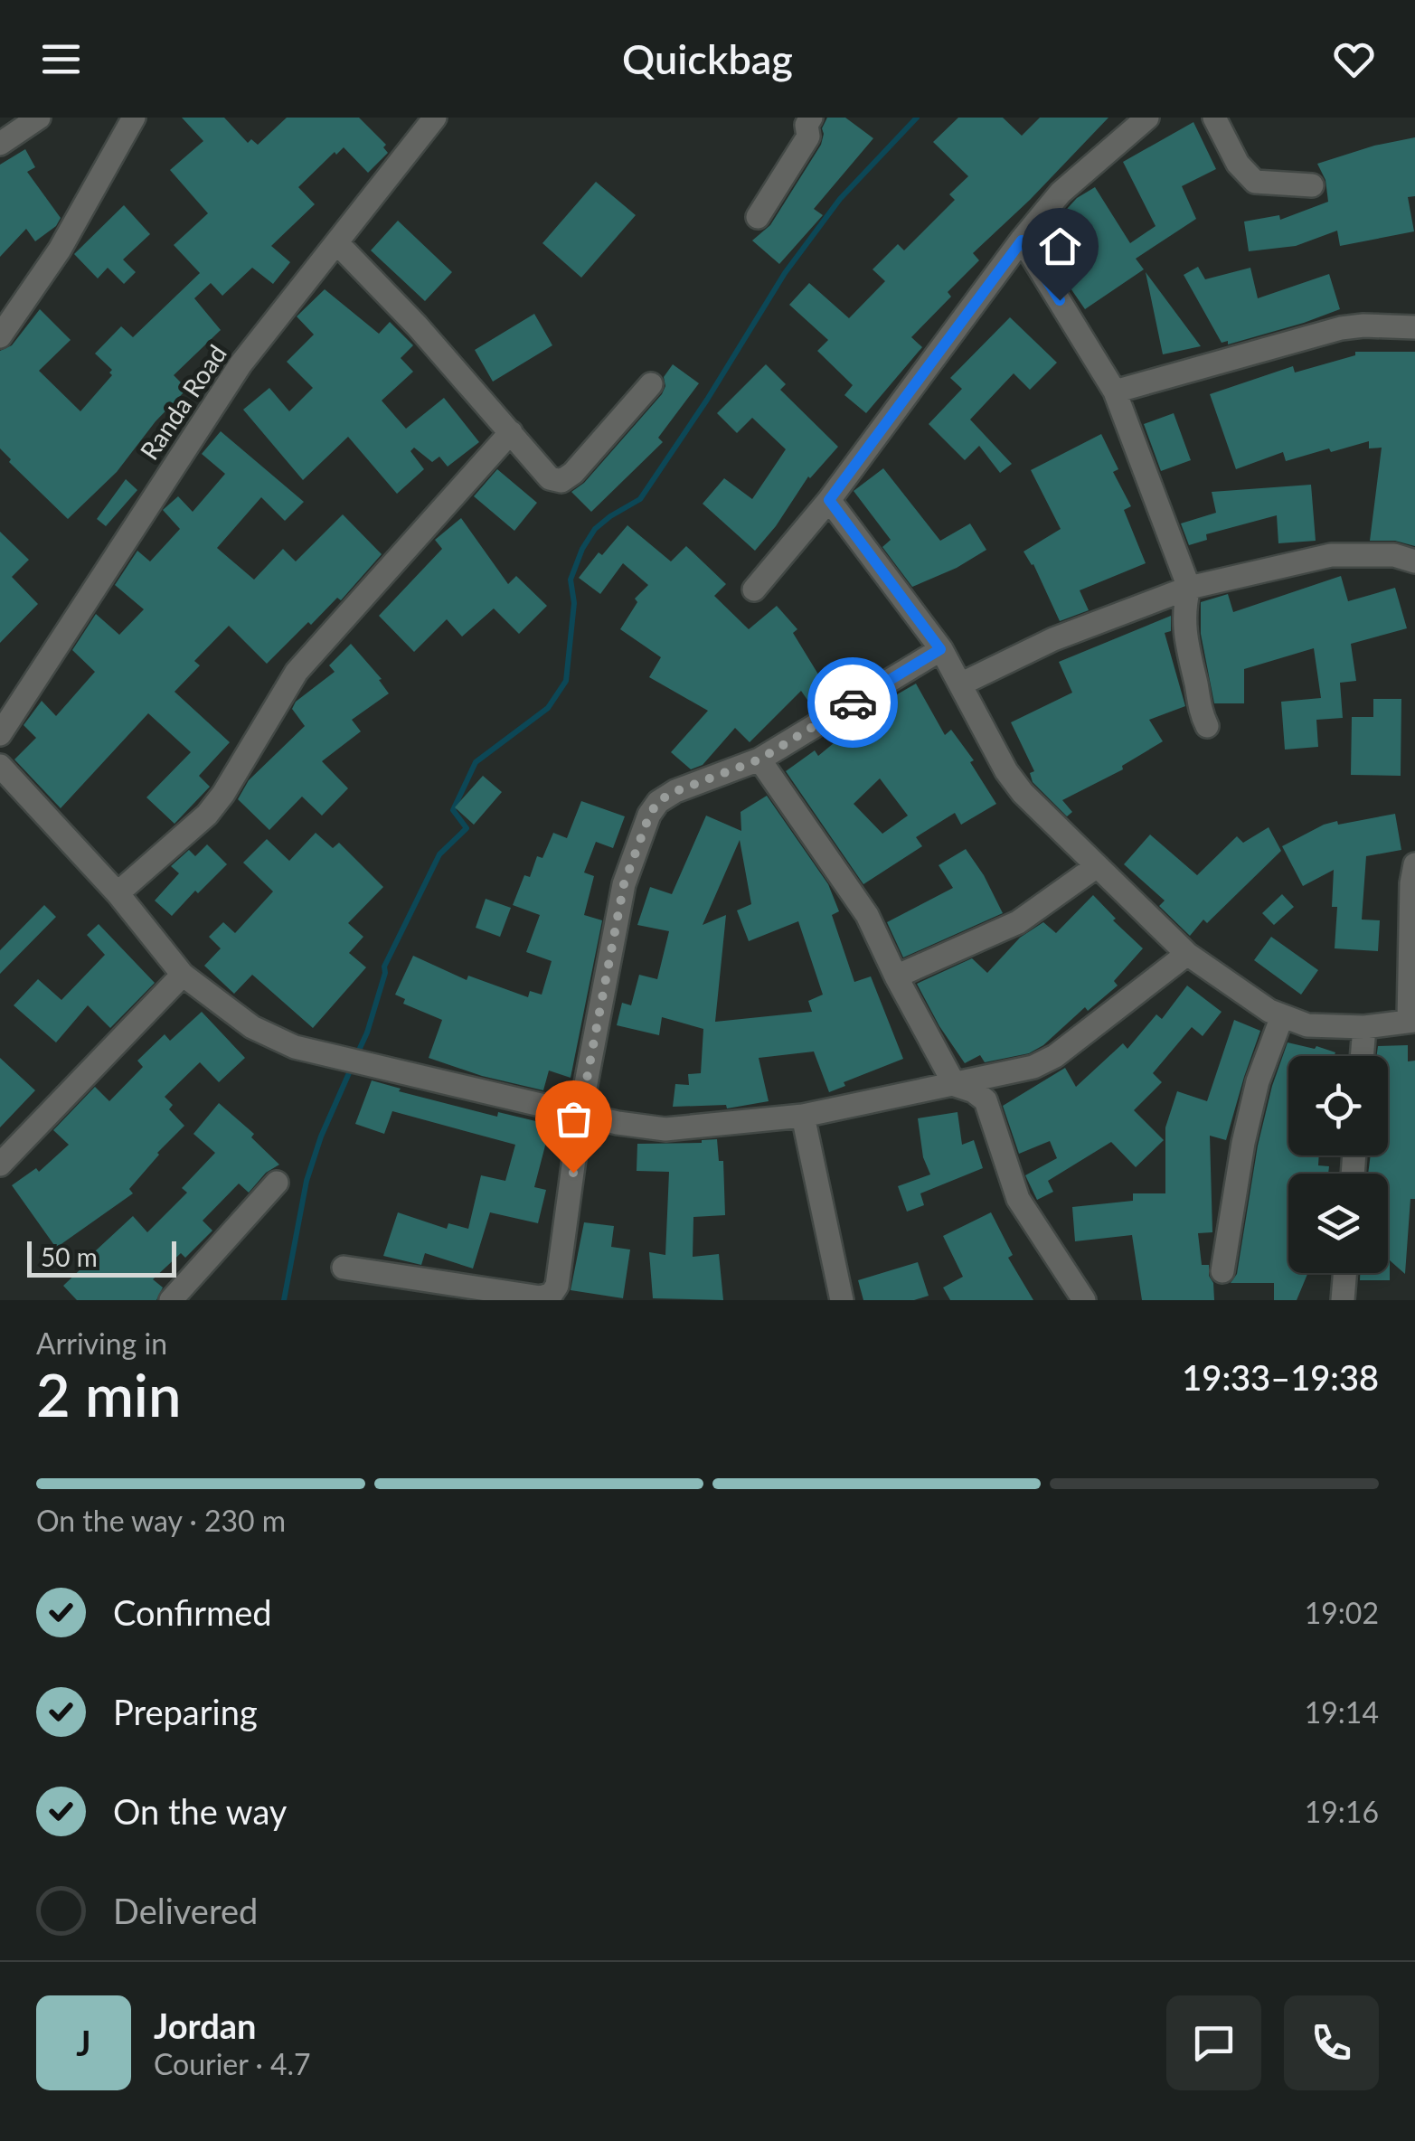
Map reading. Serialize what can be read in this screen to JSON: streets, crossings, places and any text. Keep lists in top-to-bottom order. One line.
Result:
{"streets":{"street":["Randa Road"]},"scale_bar":"50 m","page":{"header":"Quickbag","scale":"50 m","heading":["2 min","Arriving in","19:33–19:38"],"panel":["Jordan","Courier · 4.7"],"bar":"On the way · 230 m","list":[["Confirmed","19:02"],["Preparing","19:14"],["On the way","19:16"],"Delivered"],"round":"J"}}
